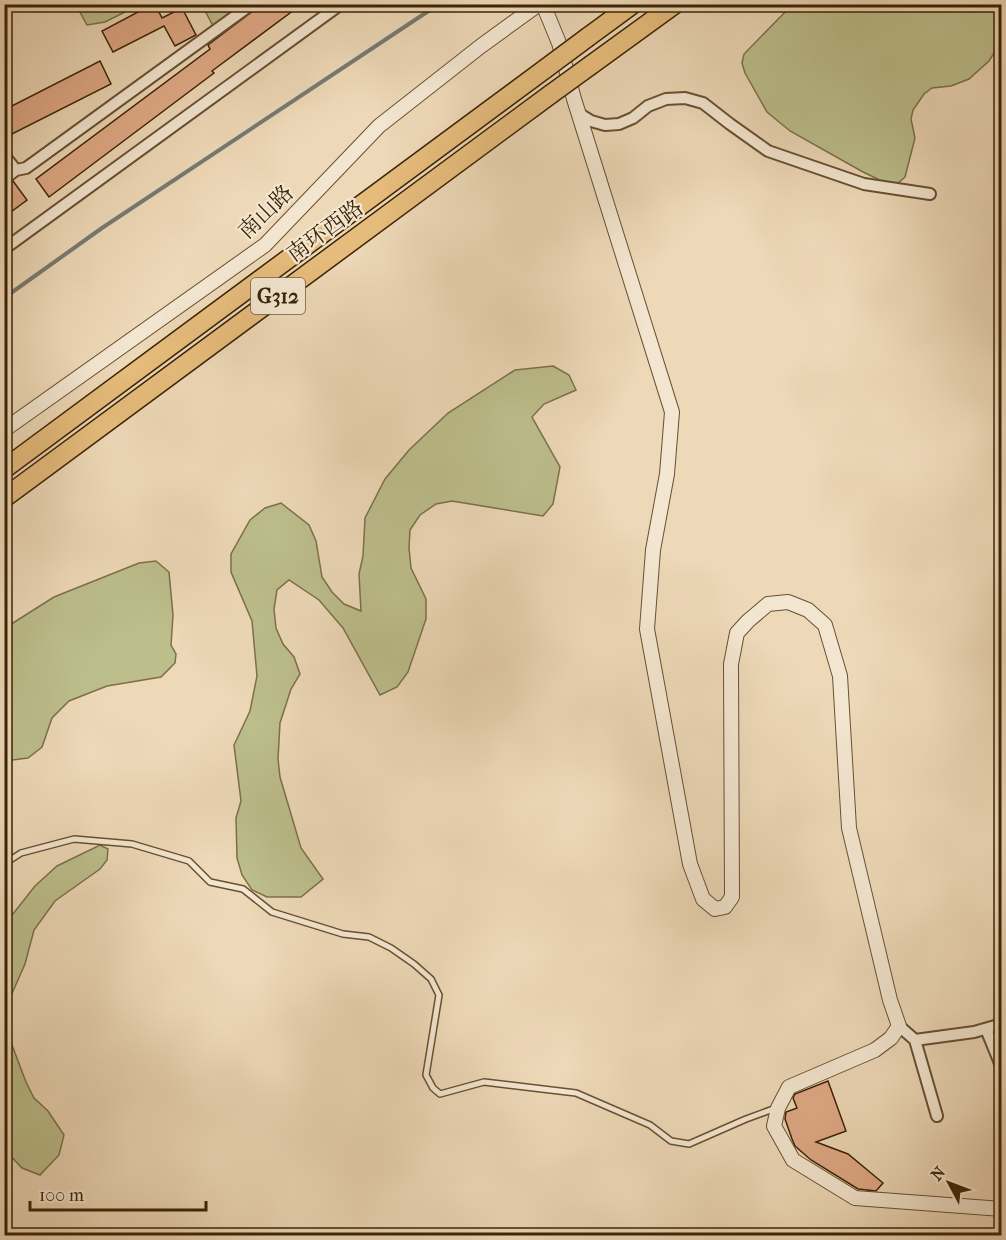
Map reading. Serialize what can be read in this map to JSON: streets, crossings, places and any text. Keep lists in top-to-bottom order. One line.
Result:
{"streets":{"highway":["南环西路","G312"],"street":["南山路"]},"scale_bar":"100 m","north":"top left"}
